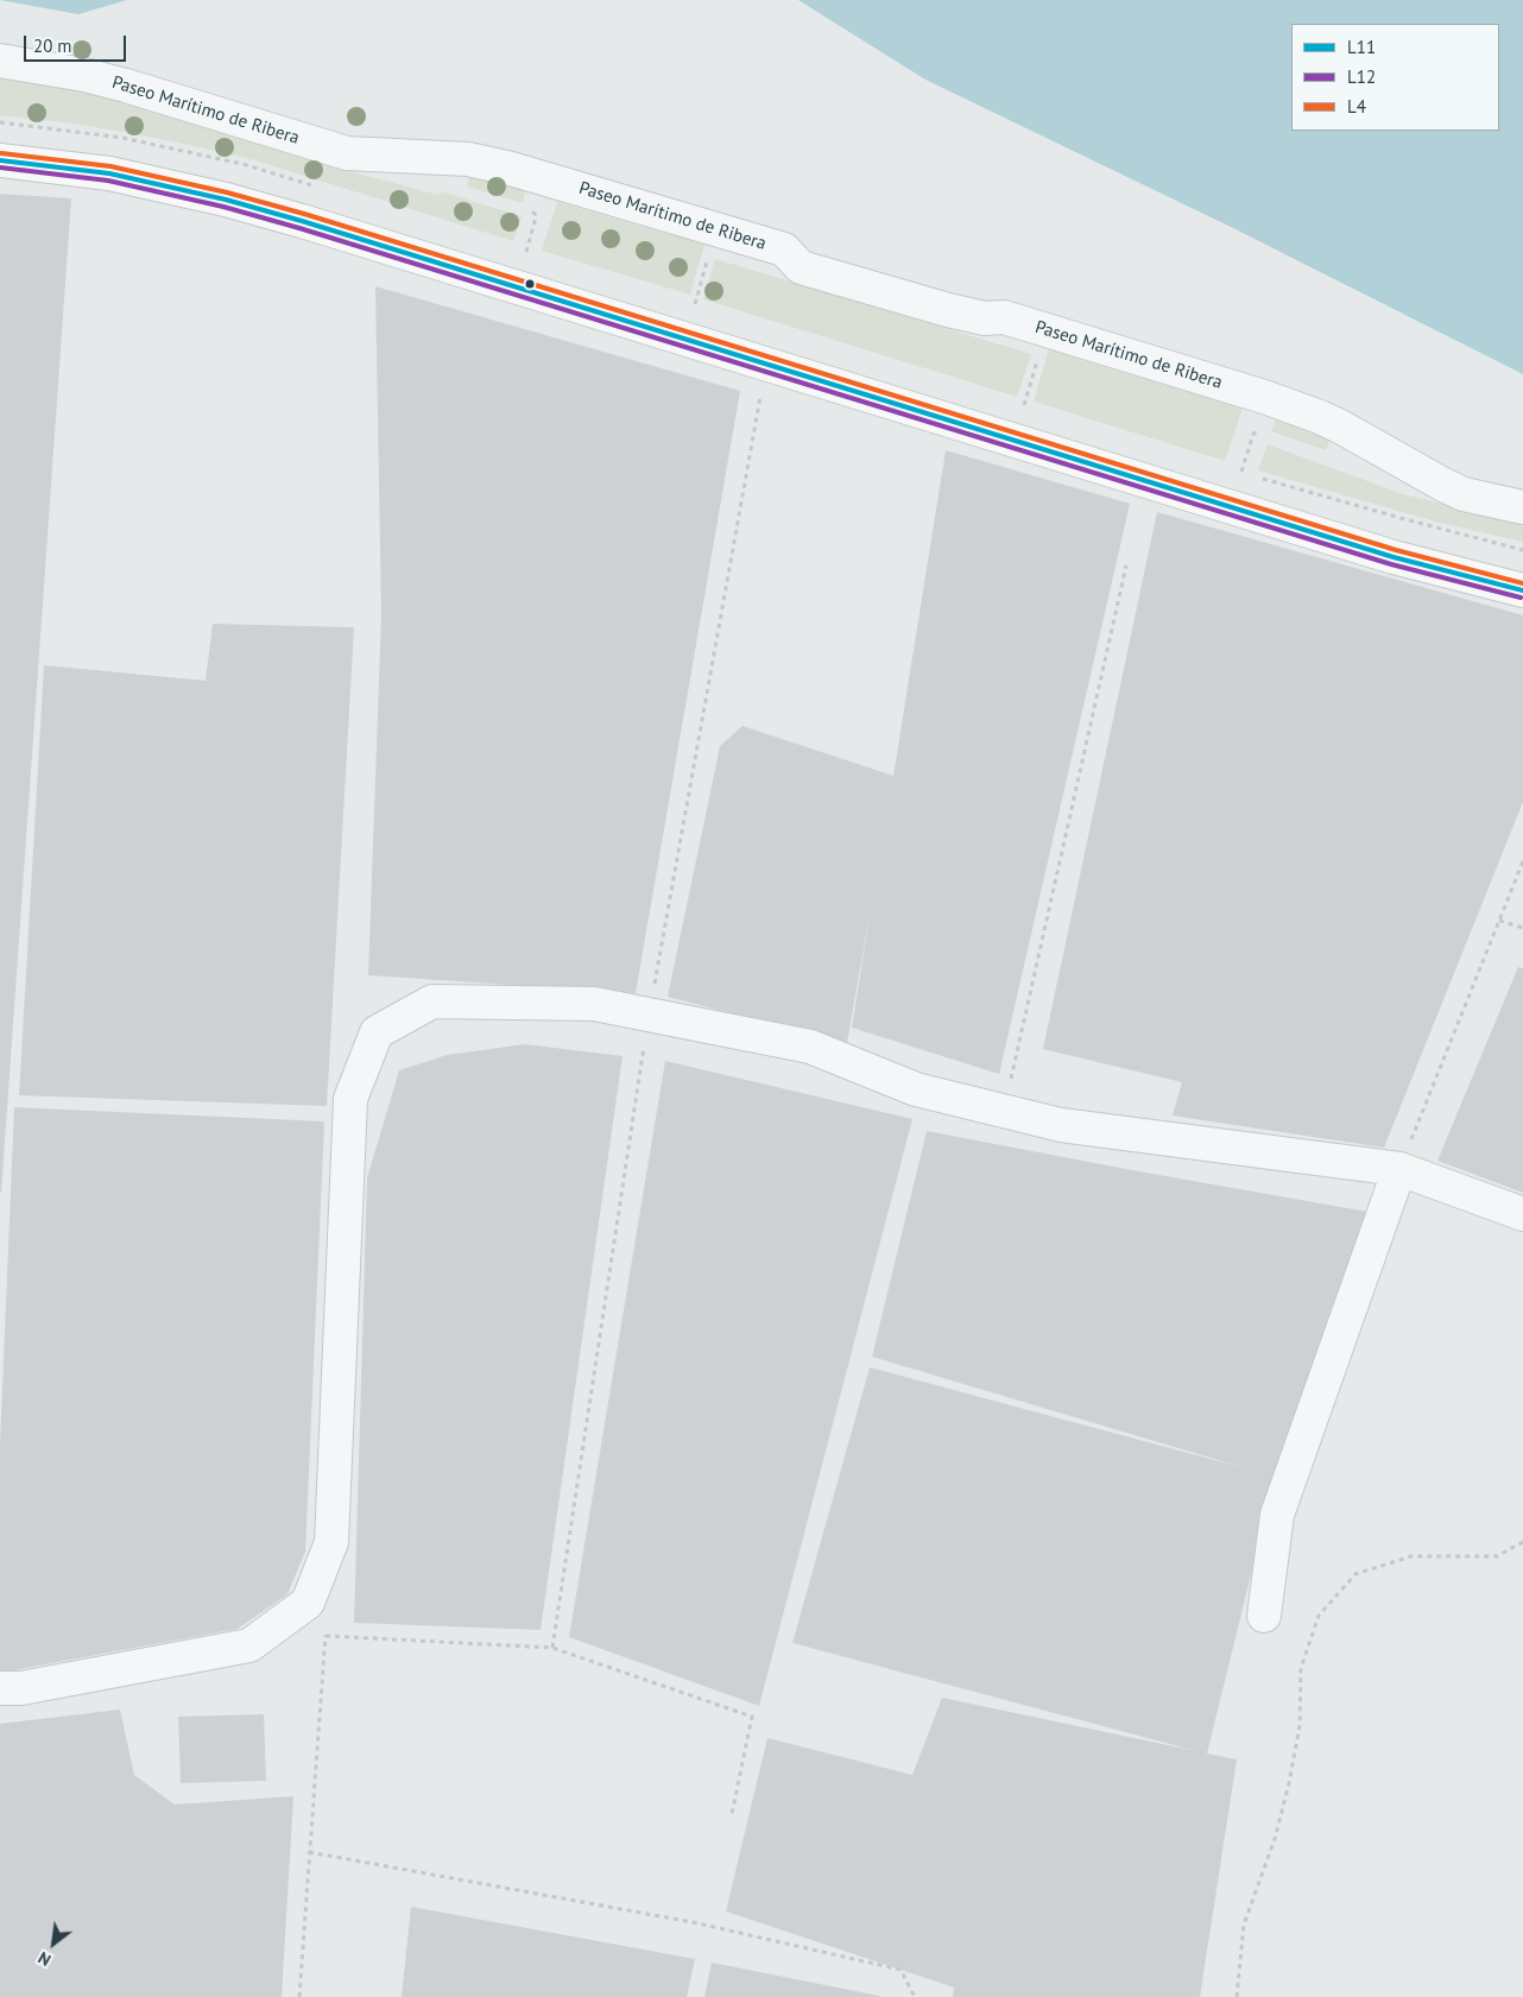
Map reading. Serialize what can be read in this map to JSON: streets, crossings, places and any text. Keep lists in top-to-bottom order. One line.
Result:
{"streets":{"street":["Paseo Marítimo de Ribera"]},"lines":["transit line L4","transit line L11","transit line L12"],"legend":["L11","L12","L4"],"scale_bar":"20 m","north":"bottom left"}
